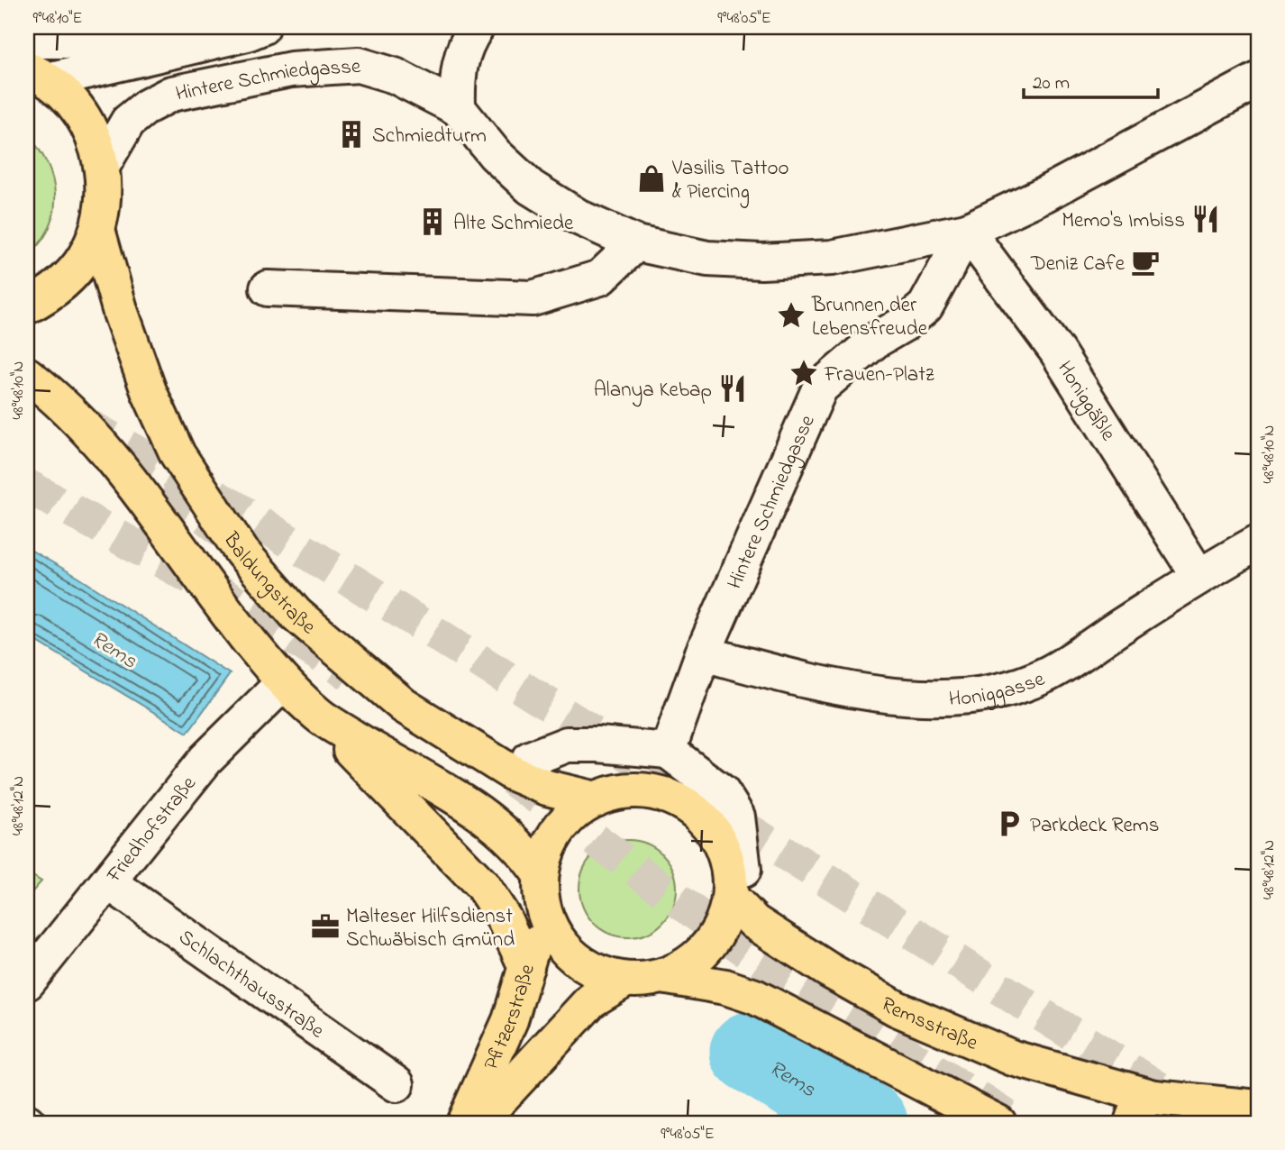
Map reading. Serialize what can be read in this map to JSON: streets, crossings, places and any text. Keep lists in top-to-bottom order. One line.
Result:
{"streets":{"main road":["Baldungstraße","Pfitzerstraße","Remsstraße"],"street":["Hintere Schmiedgasse","Honiggäßle","Honiggasse","Friedhofstraße","Schlachthausstraße"]},"crossings":[["Hintere Schmiedgasse","Honiggäßle"],["Hintere Schmiedgasse","Honiggasse"],["Honiggäßle","Honiggasse"],["Baldungstraße","Pfitzerstraße"],["Baldungstraße","Remsstraße"],["Friedhofstraße","Schlachthausstraße"],["Pfitzerstraße","Remsstraße"]],"water":["Rems"],"places":{"building":["Schmiedturm","Alte Schmiede"],"shop":["Vasilis Tattoo & Piercing"],"restaurant":["Memo's Imbiss","Alanya Kebap"],"cafe":["Deniz Cafe"],"place":["Brunnen der Lebensfreude","Frauen-Platz"],"parking":["Parkdeck Rems"],"office":["Malteser Hilfsdienst Schwäbisch Gmünd"]},"scale_bar":"20 m","coordinates":["9°48'10\"E","9°48'05\"E","48°48'10\"N","48°48'12\"N"]}
